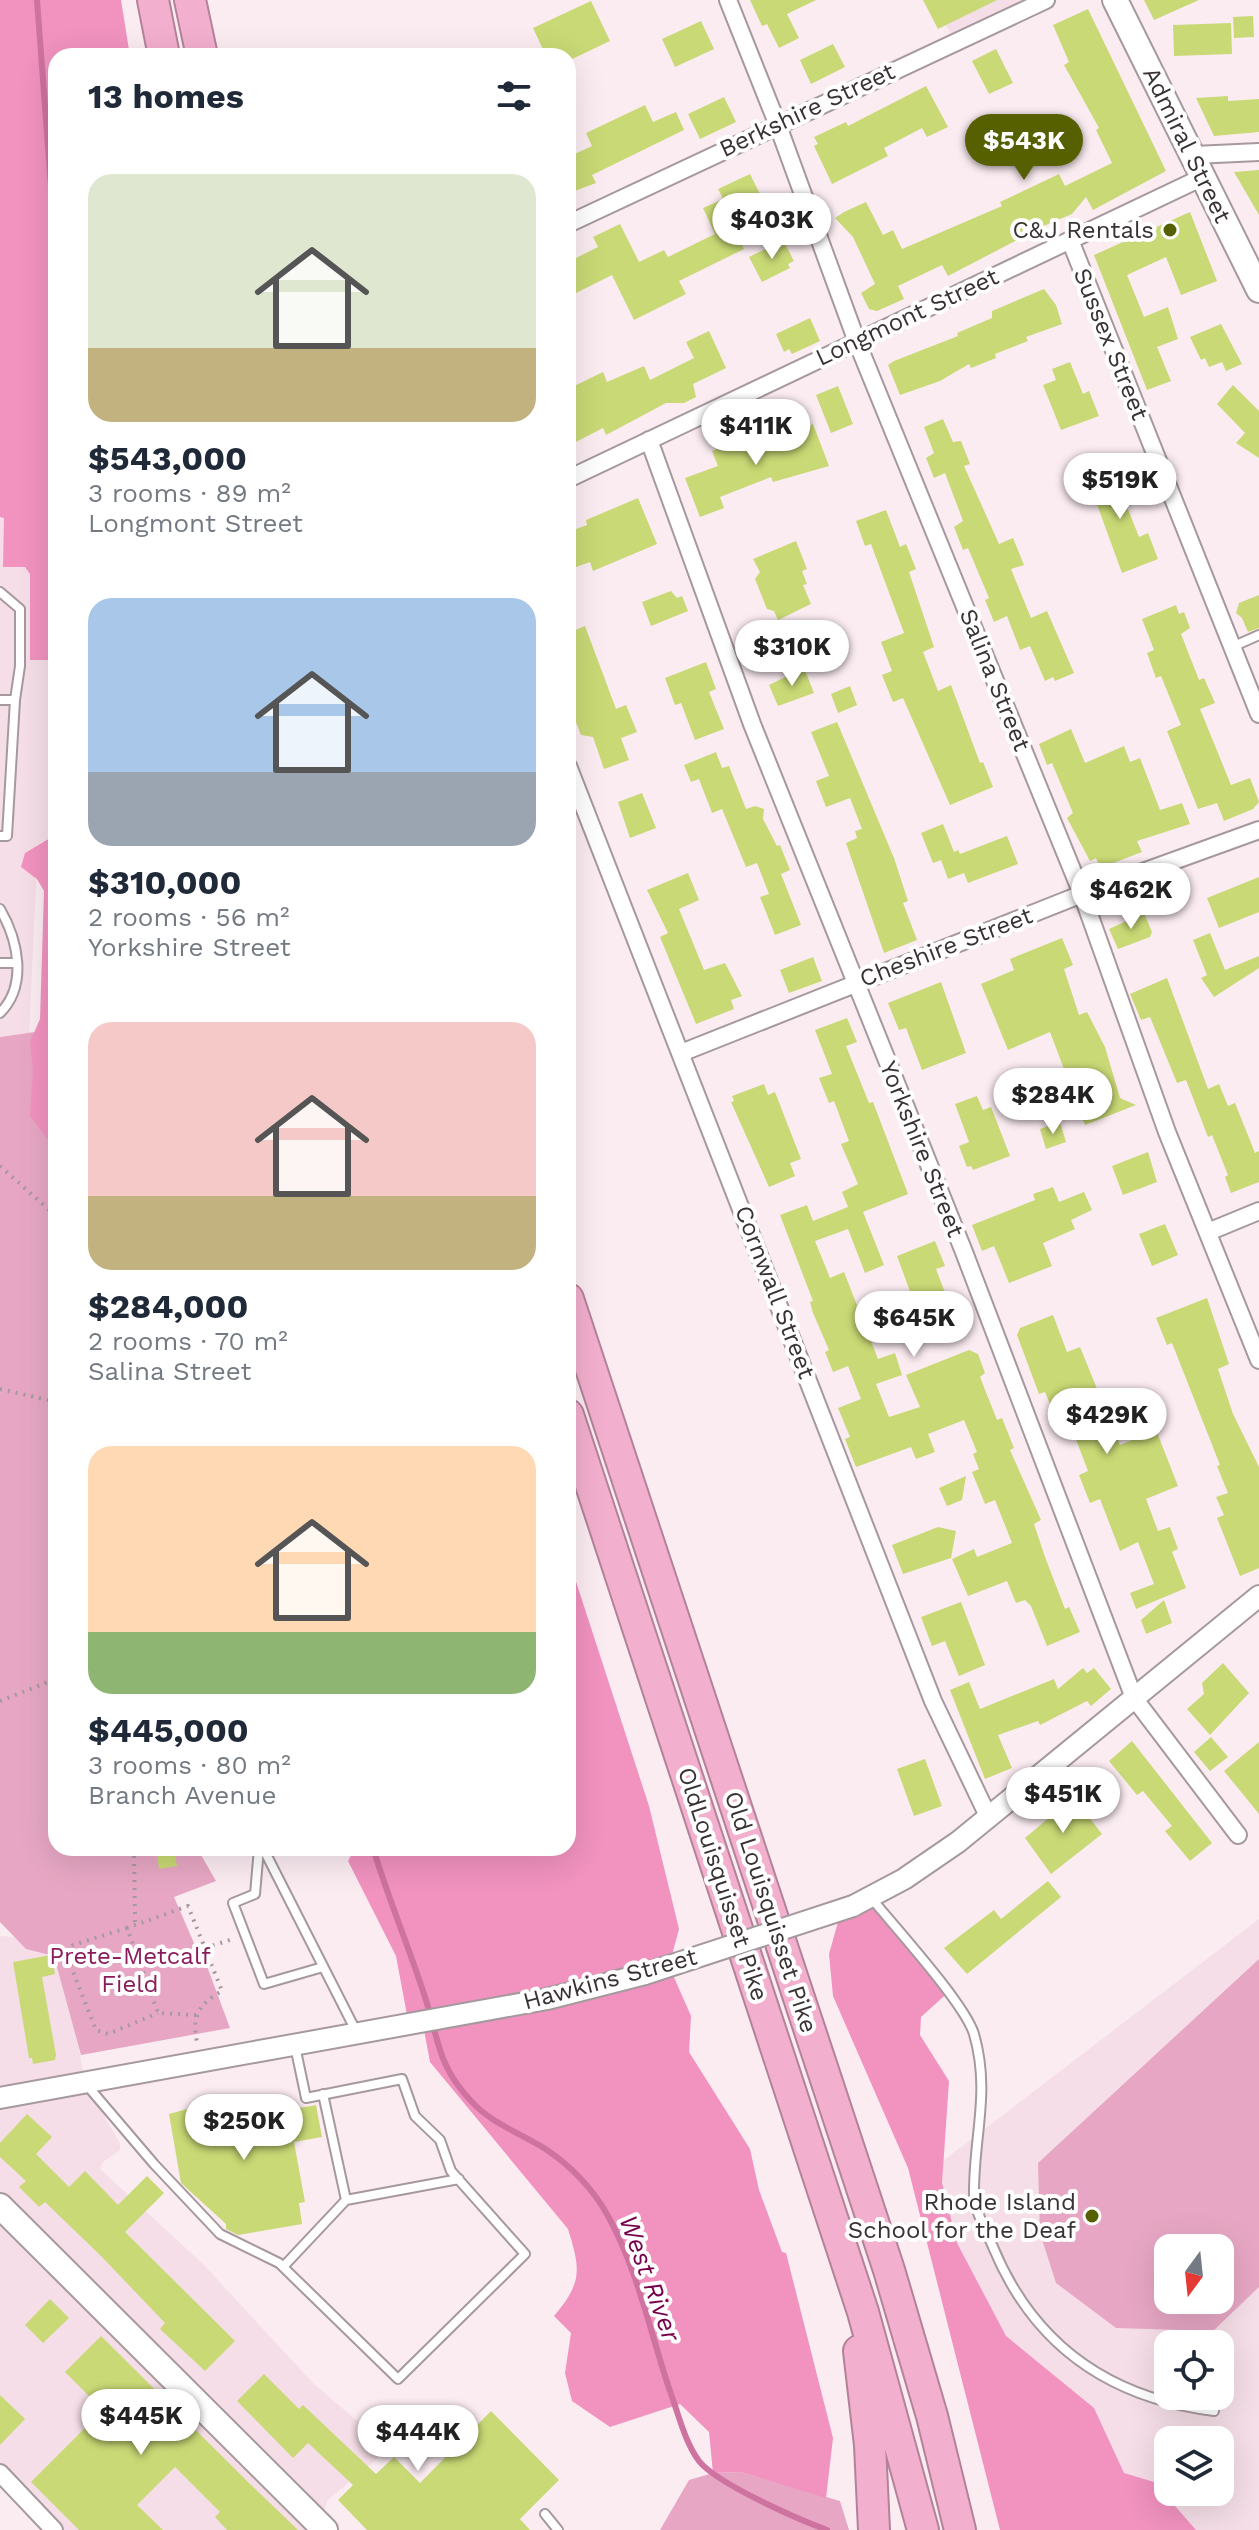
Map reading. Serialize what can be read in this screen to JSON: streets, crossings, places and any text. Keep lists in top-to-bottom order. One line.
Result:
{"streets":{"highway":["OldLouisquisset Pike","Old Louisquisset Pike"],"main road":["Admiral Street"],"street":["Berkshire Street","Longmont Street","Sussex Street","Salina Street","Cheshire Street","Yorkshire Street","Cornwall Street","Hawkins Street"]},"crossings":[["Berkshire Street","Salina Street"],["Admiral Street","Longmont Street"],["Longmont Street","Sussex Street"],["Longmont Street","Salina Street"],["Longmont Street","Yorkshire Street"],["Salina Street","Cheshire Street"],["Cheshire Street","Yorkshire Street"],["Cheshire Street","Cornwall Street"],["Yorkshire Street","Hawkins Street"],["Cornwall Street","Hawkins Street"]],"water":["West River"],"parks":["Prete-Metcalf Field"],"places":["C&J Rentals","Rhode Island School for the Deaf"],"north":"bottom","page":{"heading":"13 homes","price":["$543K","$403K","$411K","$519K","$310K","$462K","$284K","$645K","$429K","$451K","$250K","$445K","$444K"],"list":[{"name":"$543,000","note":"3 rooms · 89 m² · Longmont Street"},{"name":"$310,000","note":"2 rooms · 56 m² · Yorkshire Street"},{"name":"$284,000","note":"2 rooms · 70 m² · Salina Street"},{"name":"$445,000","note":"3 rooms · 80 m² · Branch Avenue"}]}}
